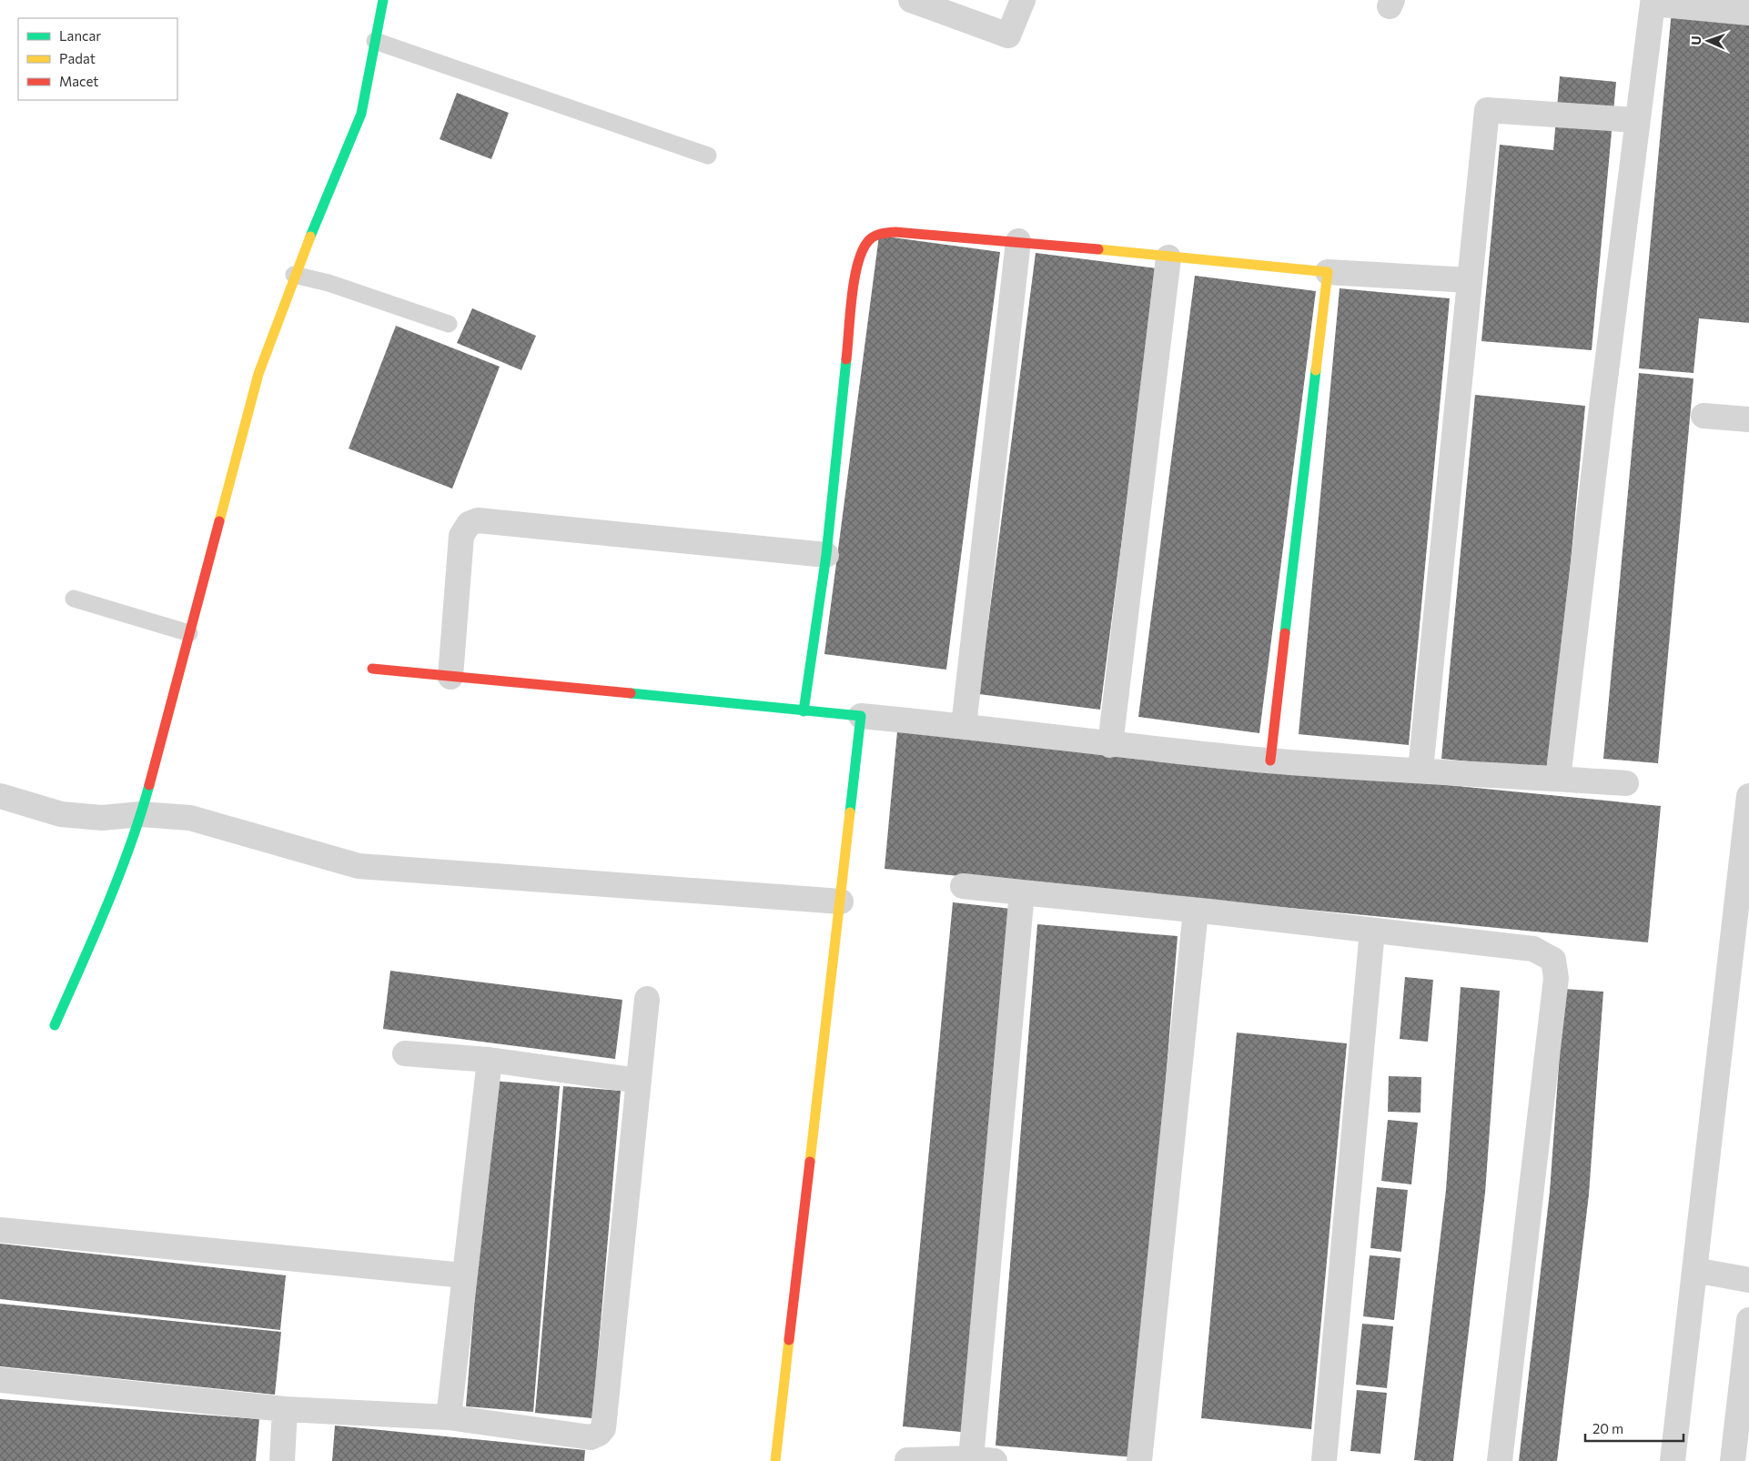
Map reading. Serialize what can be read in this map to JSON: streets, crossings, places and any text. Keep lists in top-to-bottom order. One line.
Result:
{"legend":["Lancar","Padat","Macet"],"scale_bar":"20 m","north":"left"}
